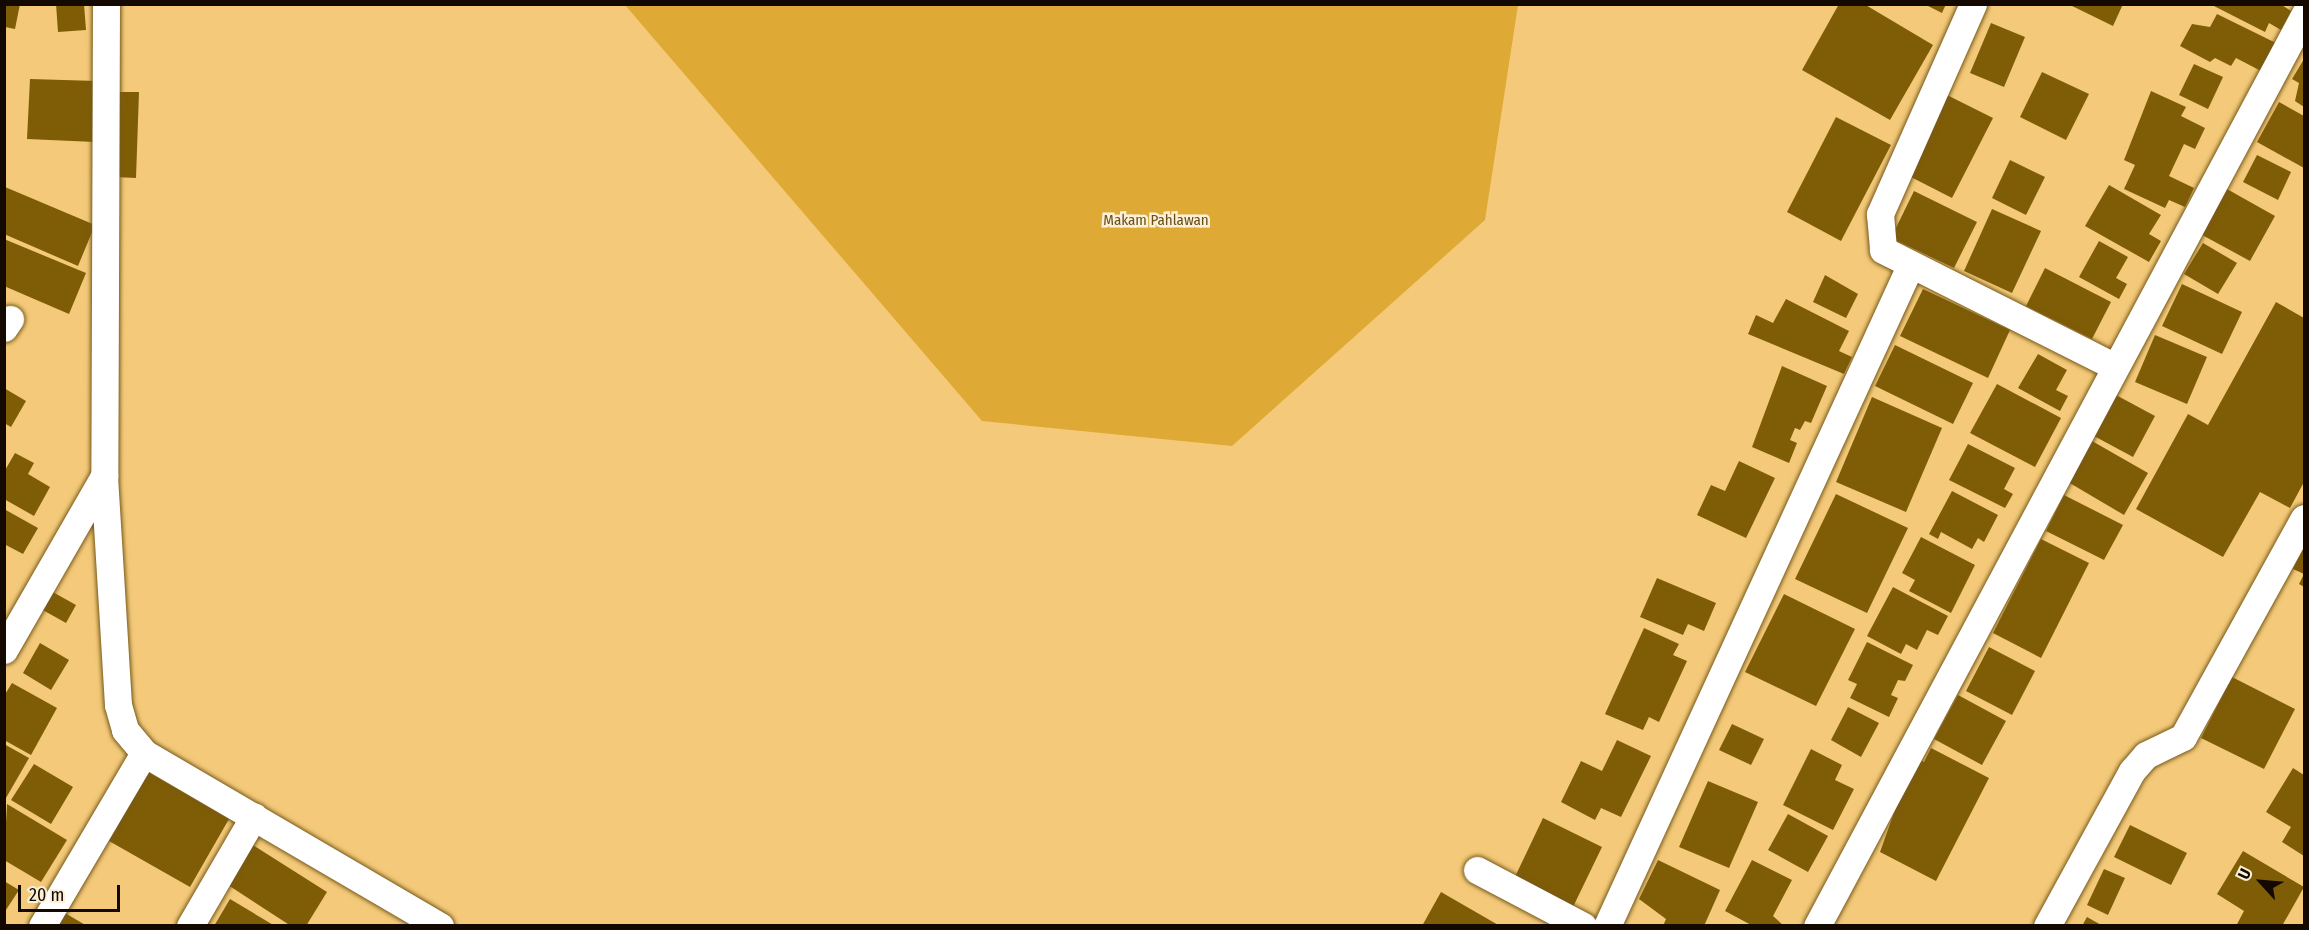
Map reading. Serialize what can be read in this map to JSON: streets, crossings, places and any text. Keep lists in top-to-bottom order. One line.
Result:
{"parks":["Makam Pahlawan"],"scale_bar":"20 m","north":"top left"}
